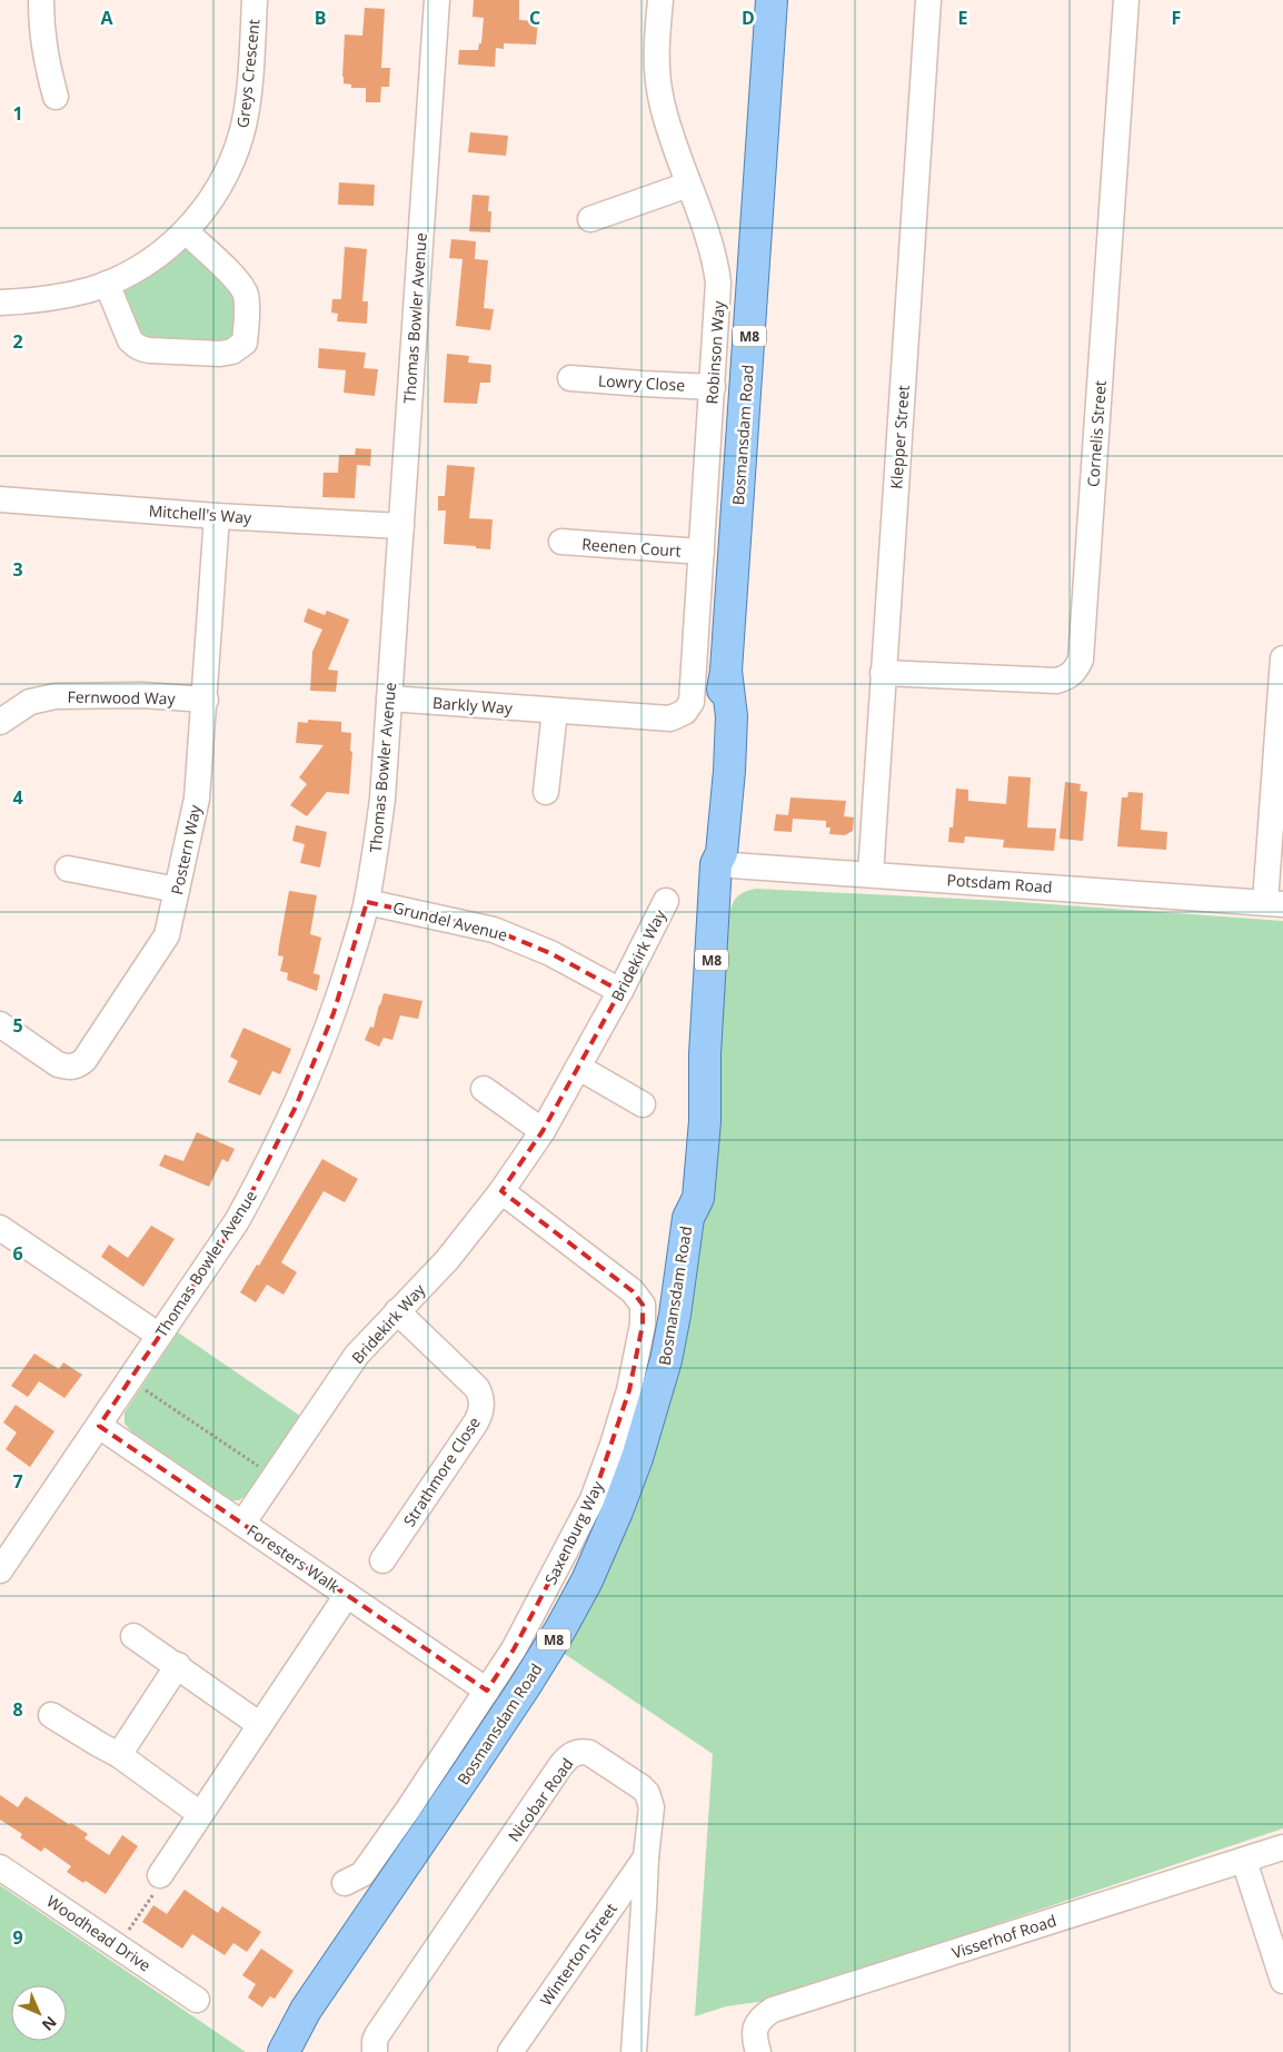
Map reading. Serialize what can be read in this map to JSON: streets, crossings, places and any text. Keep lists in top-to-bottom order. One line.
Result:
{"streets":{"main road":["M8","Bosmansdam Road"],"street":["Greys Crescent","Thomas Bowler Avenue","Robinson Way","Lowry Close","Cornelis Street","Klepper Street","Mitchell's Way","Reenen Court","Fernwood Way","Barkly Way","Postern Way","Potsdam Road","Grundel Avenue","Bridekirk Way","Strathmore Close","Saxenburg Way","Foresters Walk","Nicobar Road","Woodhead Drive","Visserhof Road","Winterton Street"]},"crossings":[["Thomas Bowler Avenue","Mitchell's Way"],["Thomas Bowler Avenue","Barkly Way"],["Thomas Bowler Avenue","Grundel Avenue"],["Thomas Bowler Avenue","Foresters Walk"],["Robinson Way","Lowry Close"],["Robinson Way","Reenen Court"],["Robinson Way","Barkly Way"],["Cornelis Street","Klepper Street"],["Bosmansdam Road","Potsdam Road"],["Klepper Street","Potsdam Road"],["Mitchell's Way","Postern Way"],["Fernwood Way","Postern Way"],["Grundel Avenue","Bridekirk Way"],["Bridekirk Way","Strathmore Close"],["Bridekirk Way","Saxenburg Way"],["Bridekirk Way","Foresters Walk"],["Saxenburg Way","Foresters Walk"],["Nicobar Road","Winterton Street"]],"north":"bottom right","grid":{"columns":["A","B","C","D","E","F"],"rows":["1","2","3","4","5","6","7","8","9"]}}
